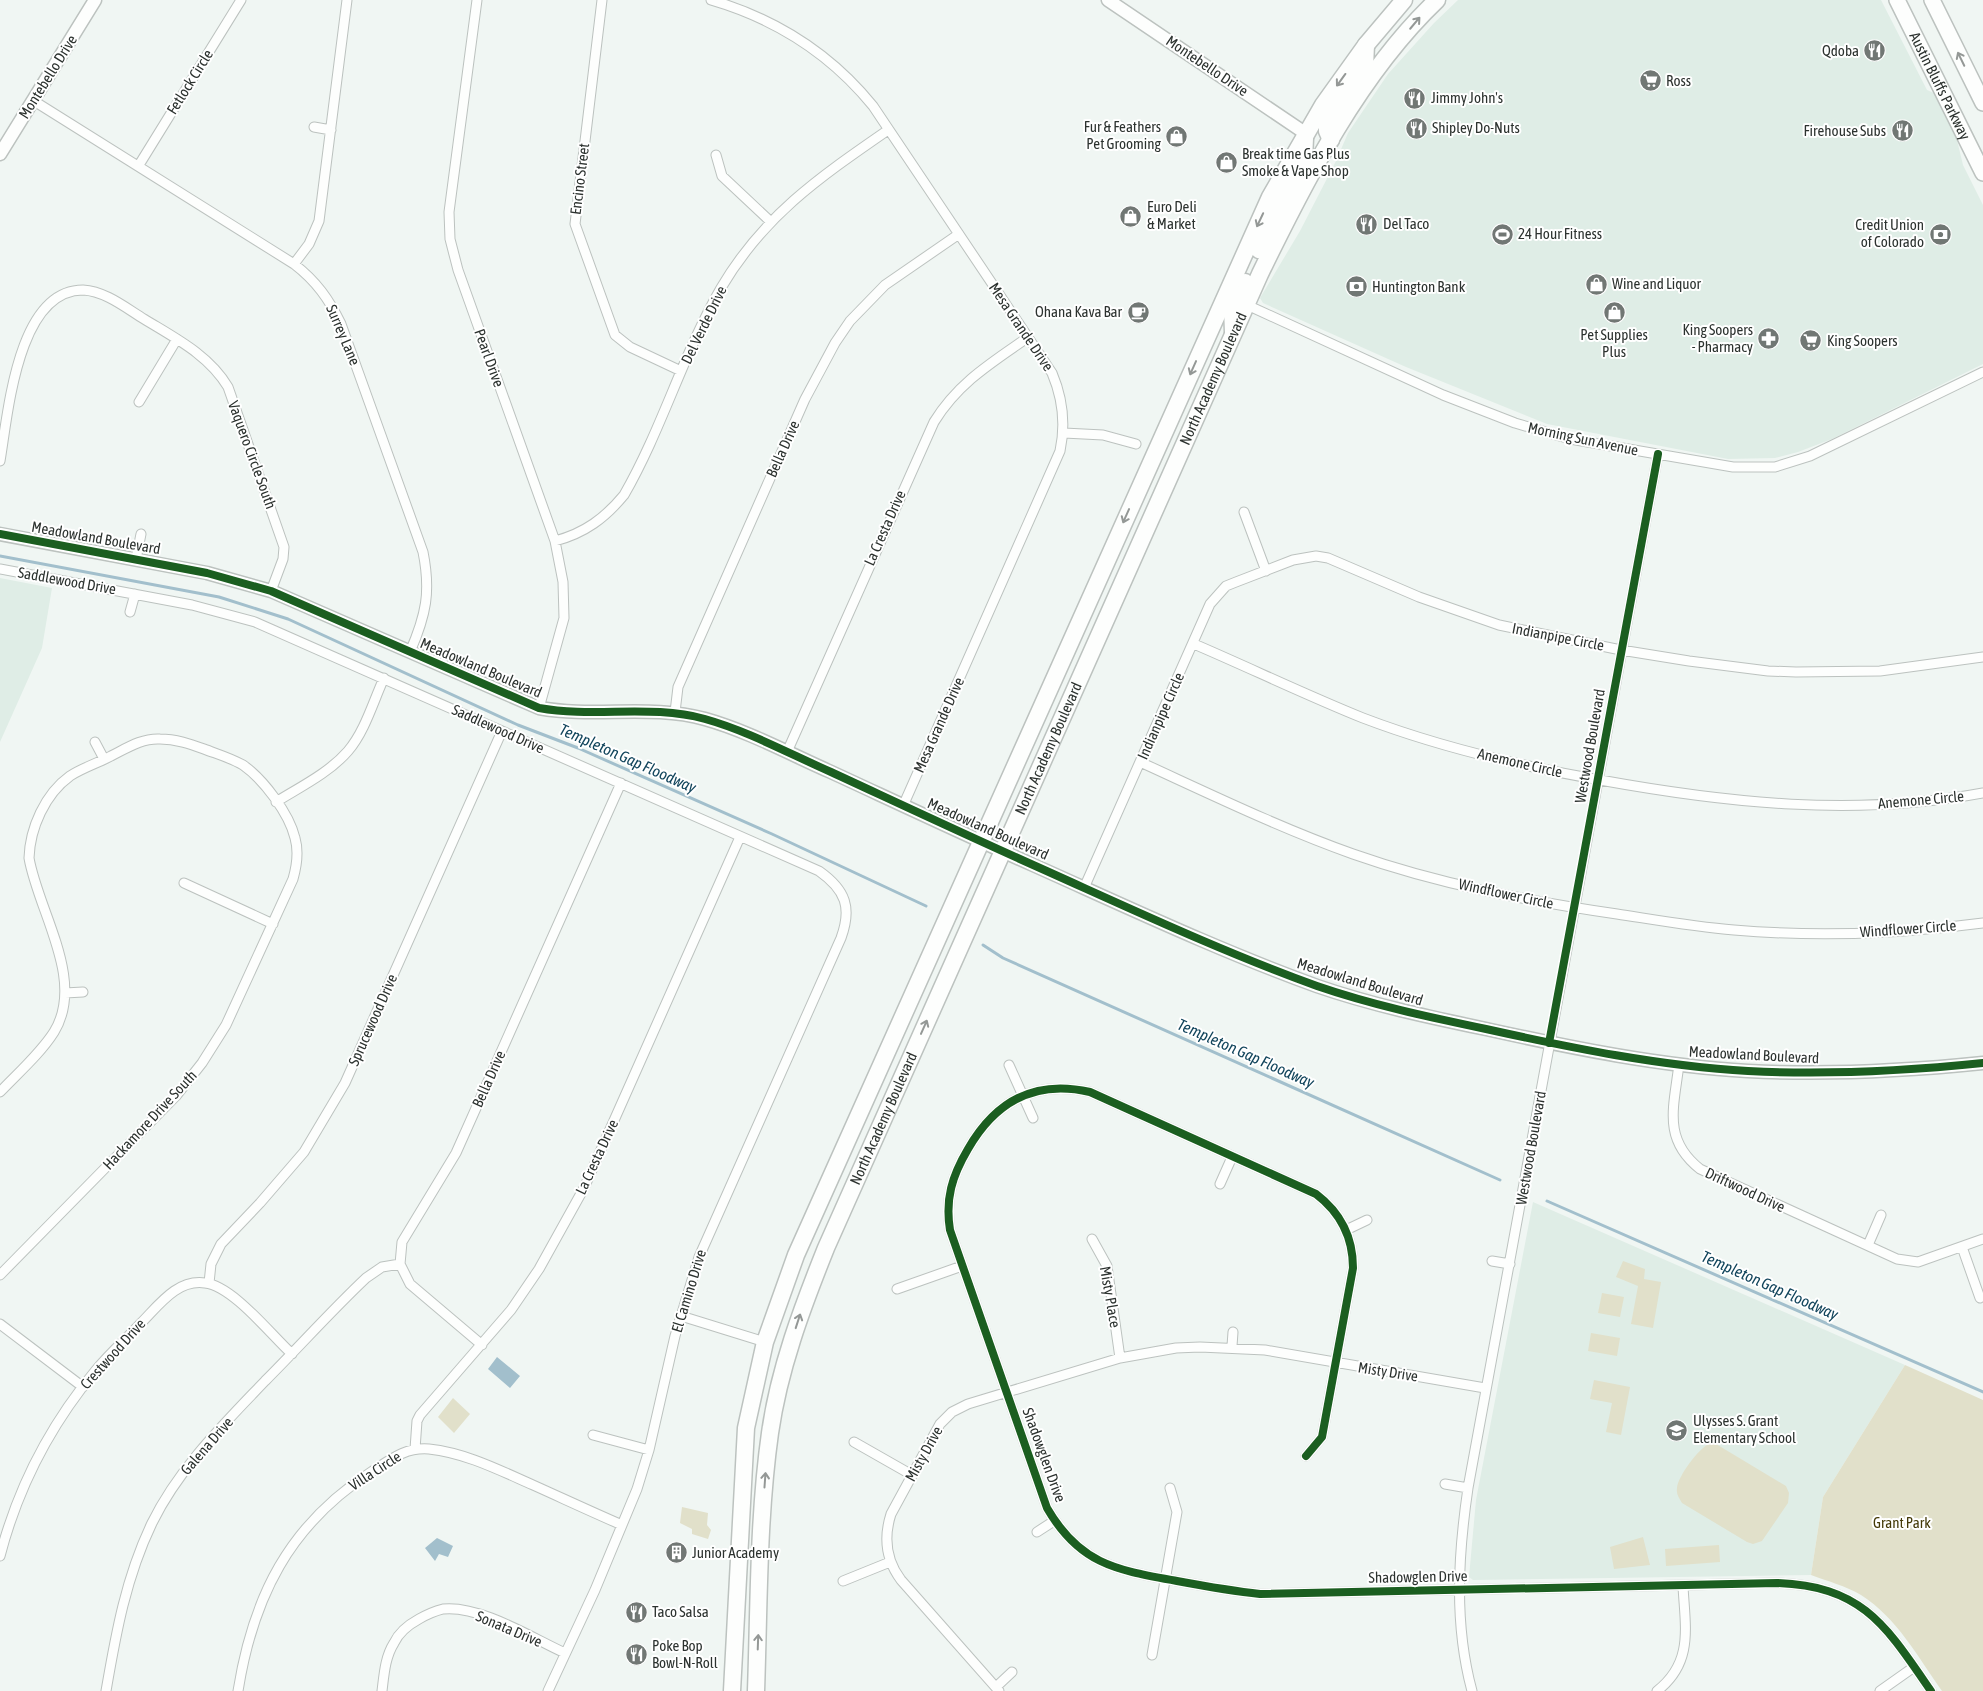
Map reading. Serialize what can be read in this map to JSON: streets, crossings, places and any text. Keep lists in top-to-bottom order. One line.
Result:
{"streets":{"highway":["North Academy Boulevard"],"main road":["Austin Bluffs Parkway"],"street":["Montebello Drive","Fetlock Circle","Encino Street","Del Verde Drive","Mesa Grande Drive","Surrey Lane","Pearl Drive","Morning Sun Avenue","Bella Drive","Vaquero Circle South","La Cresta Drive","Meadowland Boulevard","Saddlewood Drive","Indianpipe Circle","Westwood Boulevard","Anemone Circle","Windflower Circle","Sprucewood Drive","Hackamore Drive South","Driftwood Drive","El Camino Drive","Misty Place","Crestwood Drive","Misty Drive","Galena Drive","Shadowglen Drive","Villa Circle","Sonata Drive"]},"crossings":[["Montebello Drive","Surrey Lane"],["Montebello Drive","North Academy Boulevard"],["Fetlock Circle","Surrey Lane"],["Encino Street","Del Verde Drive"],["Del Verde Drive","Mesa Grande Drive"],["Del Verde Drive","Pearl Drive"],["Mesa Grande Drive","Bella Drive"],["Mesa Grande Drive","La Cresta Drive"],["Mesa Grande Drive","Meadowland Boulevard"],["Surrey Lane","Meadowland Boulevard"],["Pearl Drive","Meadowland Boulevard"],["North Academy Boulevard","Morning Sun Avenue"],["North Academy Boulevard","Meadowland Boulevard"],["Morning Sun Avenue","Westwood Boulevard"],["Bella Drive","Meadowland Boulevard"],["Bella Drive","Saddlewood Drive"],["Bella Drive","Galena Drive"],["Vaquero Circle South","Meadowland Boulevard"],["La Cresta Drive","Meadowland Boulevard"],["La Cresta Drive","Saddlewood Drive"],["La Cresta Drive","Villa Circle"],["Meadowland Boulevard","Indianpipe Circle"],["Meadowland Boulevard","Westwood Boulevard"],["Meadowland Boulevard","Driftwood Drive"],["Saddlewood Drive","Sprucewood Drive"],["Saddlewood Drive","El Camino Drive"],["Indianpipe Circle","Westwood Boulevard"],["Indianpipe Circle","Anemone Circle"],["Indianpipe Circle","Windflower Circle"],["Westwood Boulevard","Anemone Circle"],["Westwood Boulevard","Windflower Circle"],["Westwood Boulevard","Misty Drive"],["Westwood Boulevard","Shadowglen Drive"],["Sprucewood Drive","Crestwood Drive"],["El Camino Drive","Villa Circle"],["El Camino Drive","Sonata Drive"],["Misty Place","Misty Drive"],["Misty Drive","Shadowglen Drive"]],"water":["Templeton Gap Floodway"],"parks":["Grant Park"],"places":{"restaurant":["Qdoba","Jimmy John's","Shipley Do-Nuts","Firehouse Subs","Del Taco","Taco Salsa","Poke Bop Bowl-N-Roll"],"supermarket":["Ross","King Soopers"],"shop":["Fur & Feathers Pet Grooming","Break time Gas Plus Smoke & Vape Shop","Euro Deli & Market","Wine and Liquor","Pet Supplies Plus"],"sports":["24 Hour Fitness"],"bank":["Credit Union of Colorado","Huntington Bank"],"cafe":["Ohana Kava Bar"],"pharmacy":["King Soopers - Pharmacy"],"school or university":["Ulysses S. Grant Elementary School"],"building":["Junior Academy"]}}
